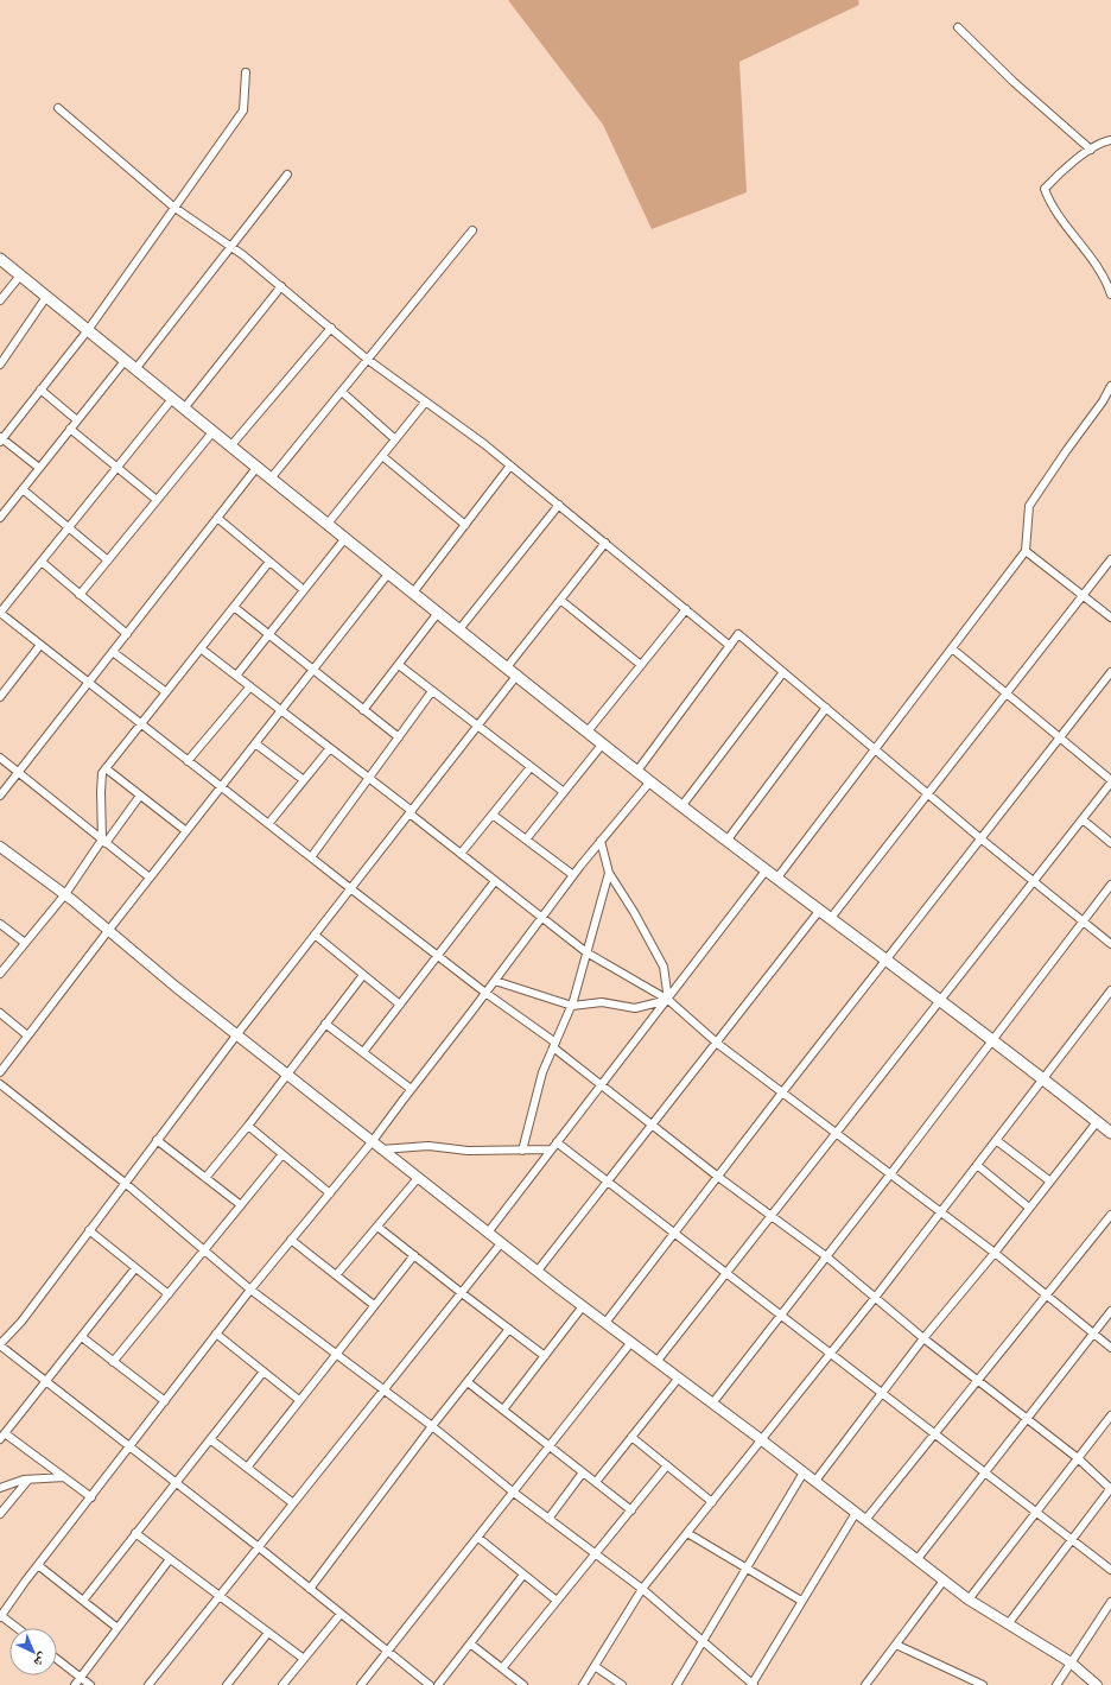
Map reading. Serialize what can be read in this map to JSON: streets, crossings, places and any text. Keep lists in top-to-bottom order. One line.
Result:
{"north":"bottom right"}
